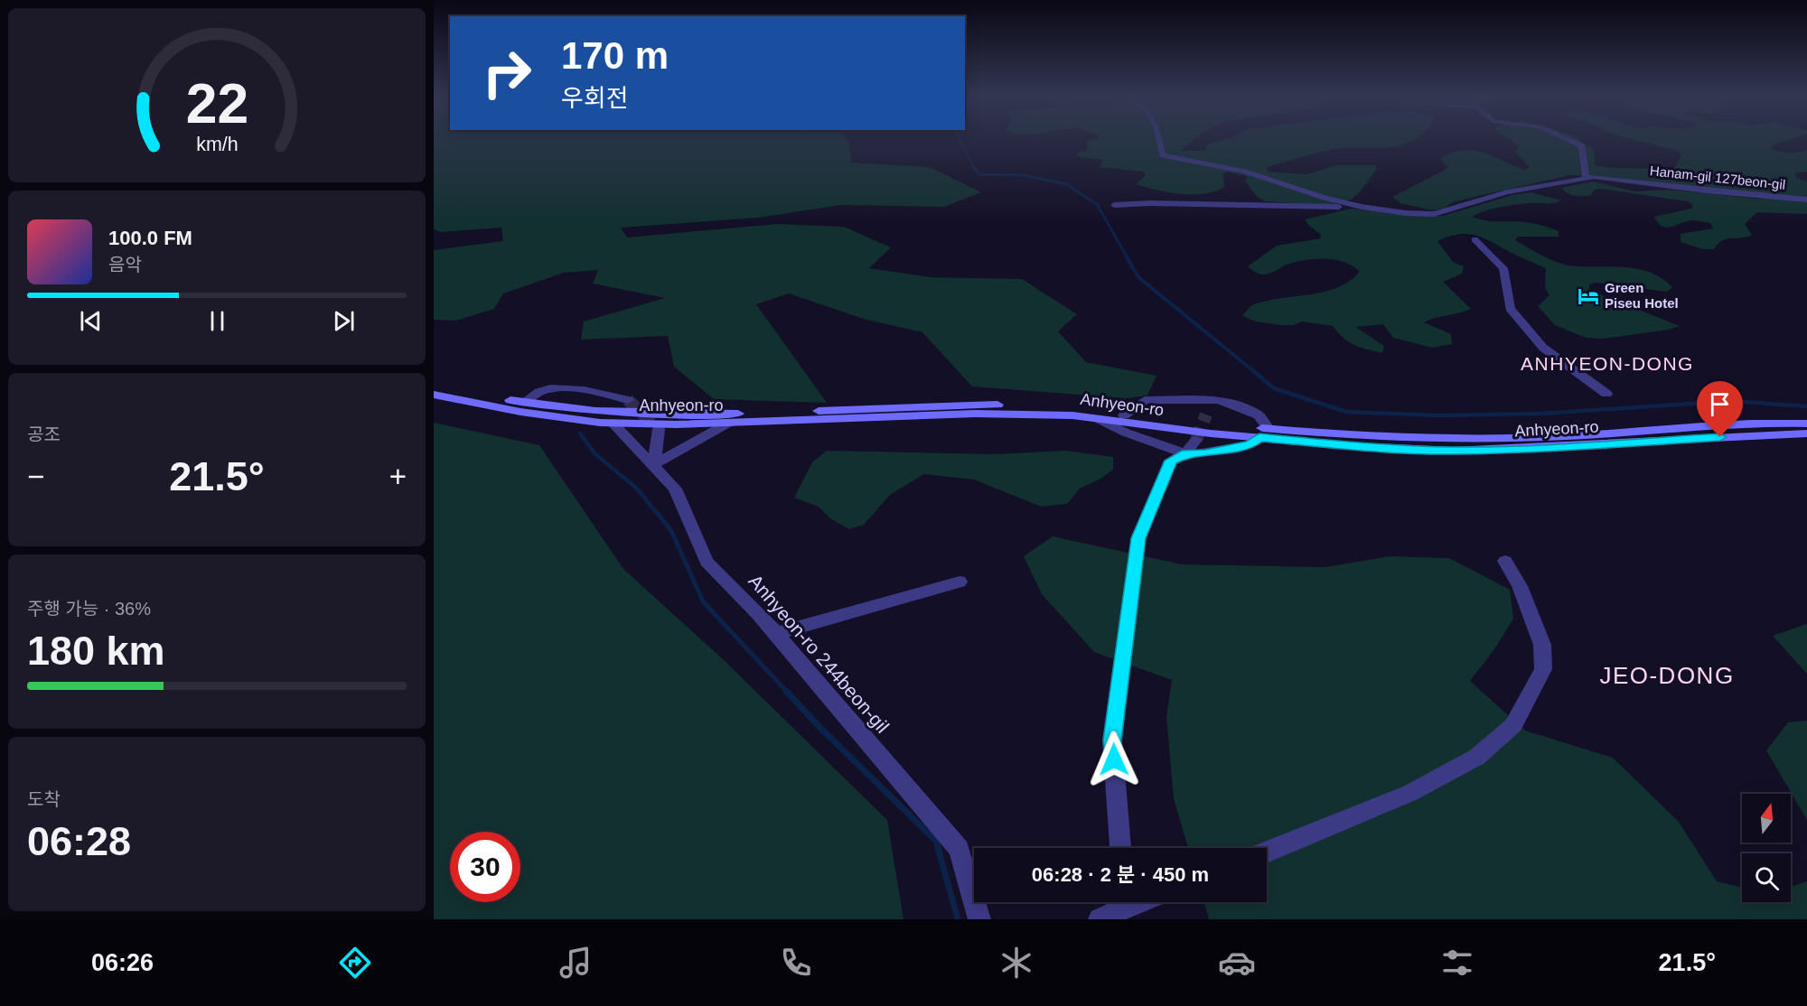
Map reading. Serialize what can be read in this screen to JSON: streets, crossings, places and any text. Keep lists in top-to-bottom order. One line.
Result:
{"streets":{"street":["Hanam-gil 127beon-gil","Anhyeon-ro","Anhyeon-ro 244beon-gil"]},"crossings":[["Anhyeon-ro","Anhyeon-ro 244beon-gil"]],"districts":["ANHYEON-DONG","JEO-DONG"],"places":{"hotel":["Green Piseu Hotel"]},"north":"top","page":{"turn":["170 m","우회전"],"song":["100.0 FM","음악"],"tile":["공조",["주행 가능 · 36%","180 km"],["도착","06:28"]],"heat":["−","21.5°","+"],"limit":"30","trip":"06:28 · 2 분 · 450 m","tabs":["06:26","21.5°"],"gauge":["22","km/h"]}}
